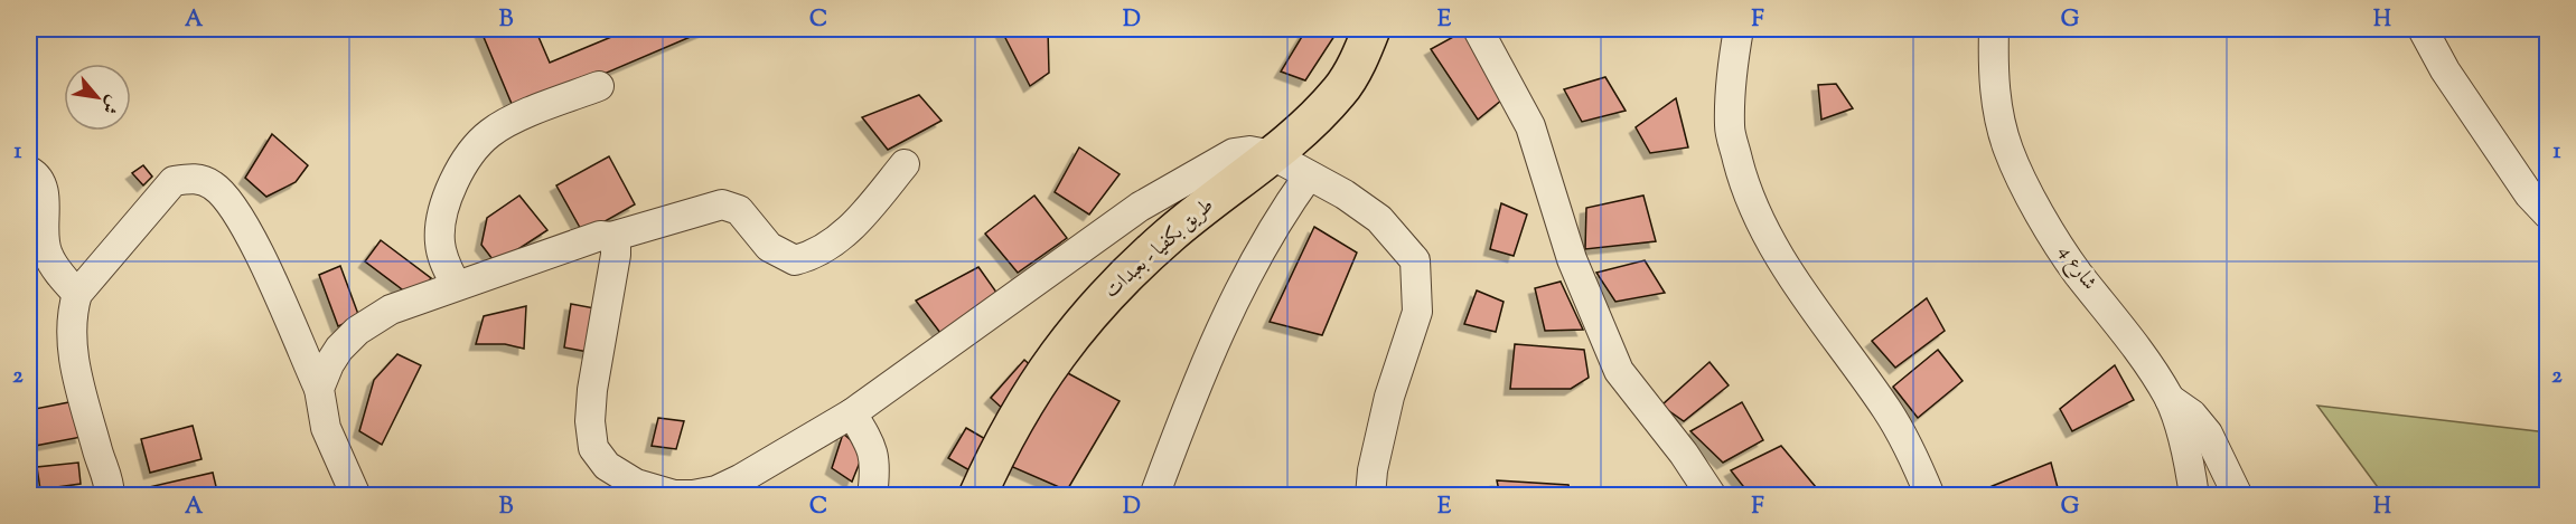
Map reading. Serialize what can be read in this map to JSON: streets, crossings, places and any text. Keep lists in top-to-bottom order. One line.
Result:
{"streets":{"main road":["طريق بكفيا - بعبدات"],"street":["شارع 4"]},"north":"bottom right","grid":{"columns":["A","B","C","D","E","F","G","H"],"rows":["1","2"]}}
